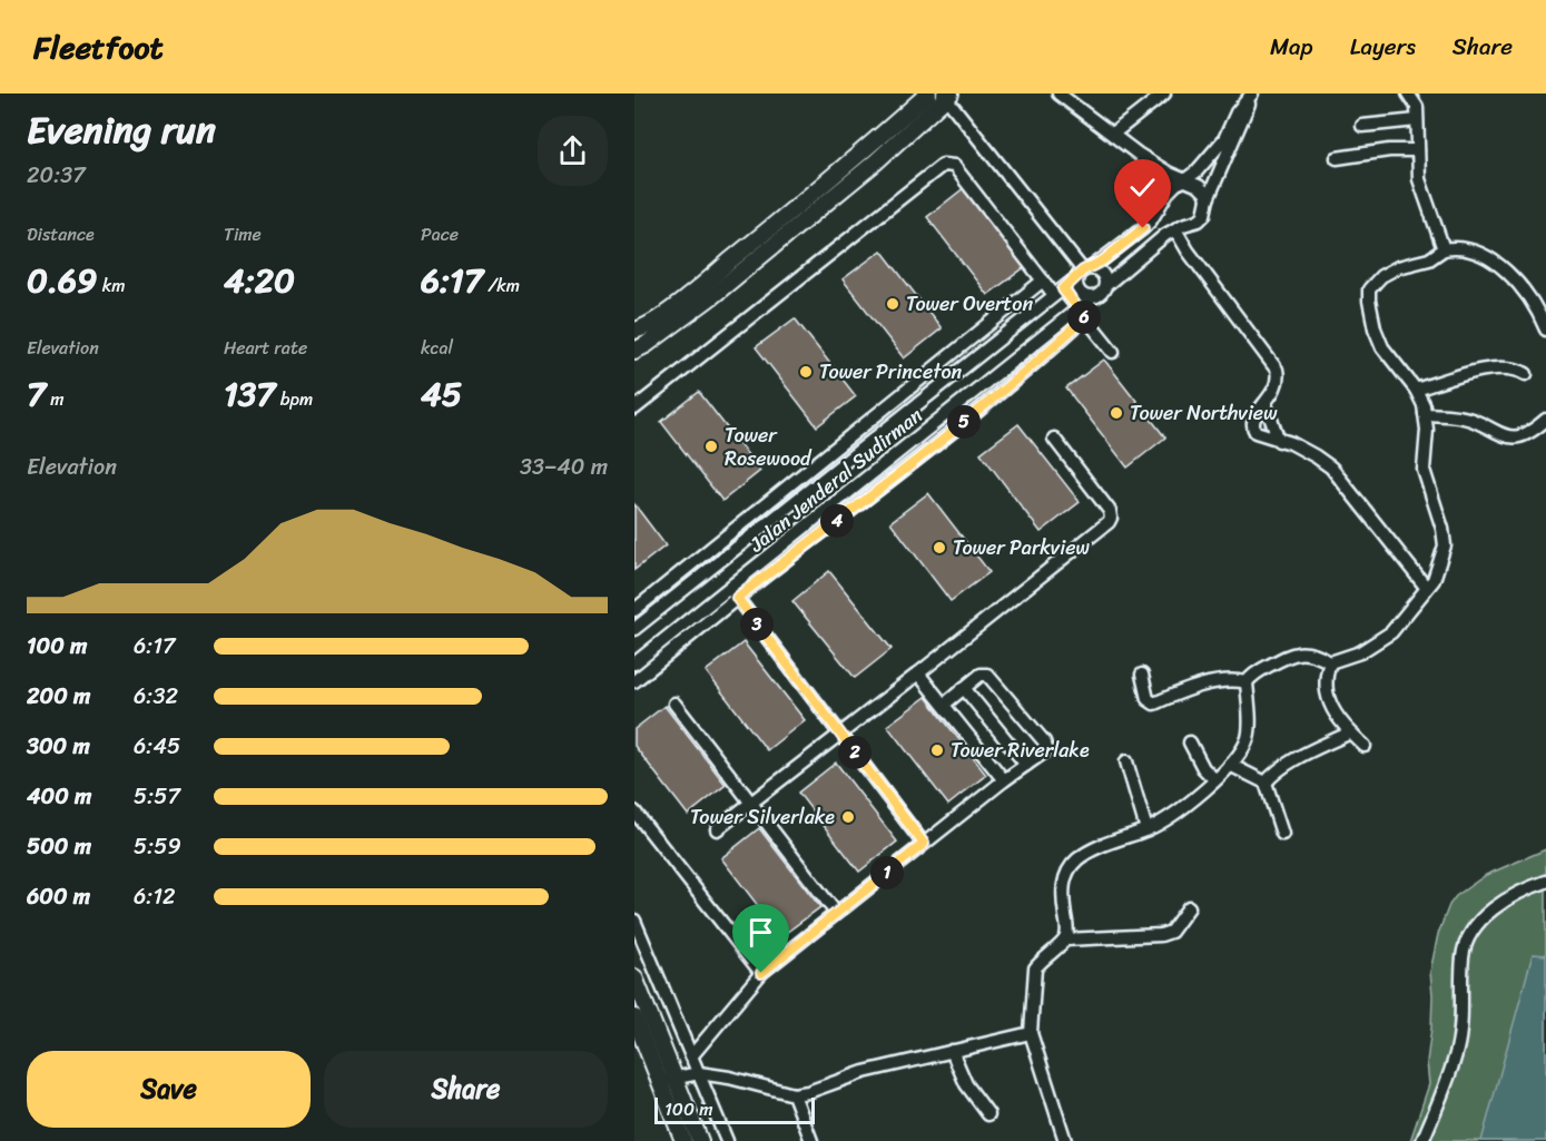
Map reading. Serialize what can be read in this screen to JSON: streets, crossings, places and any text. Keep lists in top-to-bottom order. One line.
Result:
{"streets":{"street":["Jalan Jenderal Sudirman"]},"places":["Tower Overton","Tower Princeton","Tower Northview","Tower Rosewood","Tower Parkview","Tower Riverlake","Tower Silverlake"],"scale_bar":"100 m","page":{"header":"Fleetfoot","nav":["Map","Layers","Share"],"heading":["Evening run","20:37"],"stats":[["Distance","0.69 km"],["Time","4:20"],["Pace","6:17 /km"],["Elevation","7 m"],["Heart rate","137 bpm"],["kcal","45"]],"pins":["6","5","4","3","2","1"],"chart":["Elevation","33–40 m"],"list":[{"name":"100 m","note":"6:17"},{"name":"200 m","note":"6:32"},{"name":"300 m","note":"6:45"},{"name":"400 m","note":"5:57"},{"name":"500 m","note":"5:59"},{"name":"600 m","note":"6:12"}],"buttons":["Save","Share"],"scale":"100 m"}}
